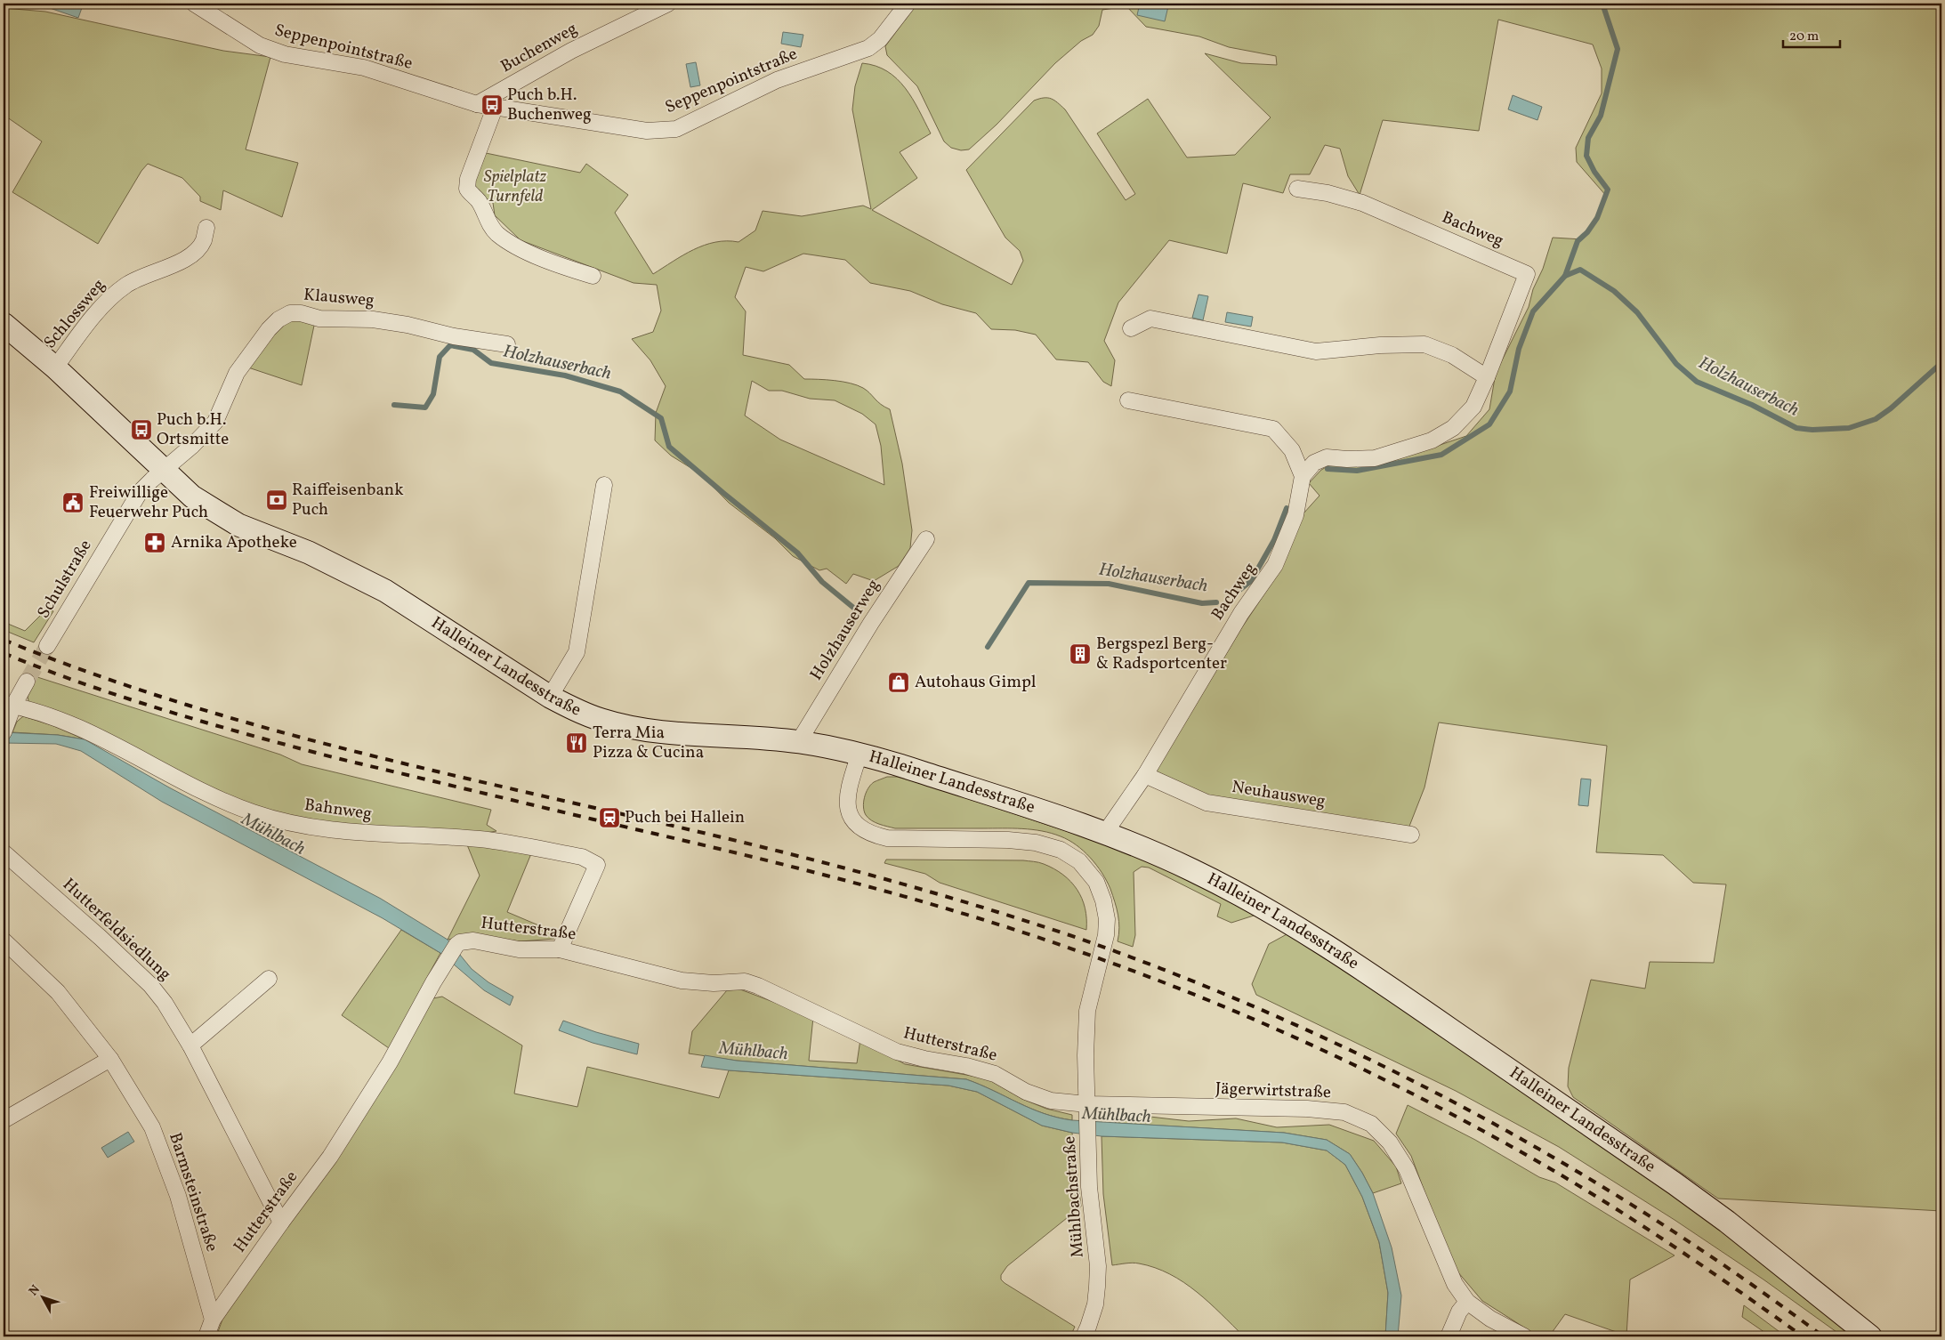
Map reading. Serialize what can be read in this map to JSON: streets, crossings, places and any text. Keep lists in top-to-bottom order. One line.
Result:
{"streets":{"main road":["Halleiner Landesstraße"],"street":["Seppenpointstraße","Buchenweg","Bachweg","Klausweg","Schlossweg","Schulstraße","Holzhauserweg","Neuhausweg","Bahnweg","Hutterstraße","Hutterfeldsiedlung","Jägerwirtstraße","Barmsteinstraße","Mühlbachstraße"]},"crossings":[["Seppenpointstraße","Buchenweg"],["Bachweg","Halleiner Landesstraße"],["Bachweg","Neuhausweg"],["Klausweg","Schulstraße"],["Klausweg","Halleiner Landesstraße"],["Schlossweg","Halleiner Landesstraße"],["Schulstraße","Halleiner Landesstraße"],["Holzhauserweg","Halleiner Landesstraße"],["Halleiner Landesstraße","Mühlbachstraße"],["Bahnweg","Hutterstraße"],["Hutterstraße","Hutterfeldsiedlung"],["Hutterstraße","Jägerwirtstraße"],["Hutterstraße","Barmsteinstraße"],["Hutterstraße","Mühlbachstraße"],["Jägerwirtstraße","Mühlbachstraße"]],"water":["Holzhauserbach","Mühlbach"],"parks":["Spielplatz Turnfeld"],"places":{"bus stop":["Puch b.H. Buchenweg","Puch b.H. Ortsmitte"],"bank":["Raiffeisenbank Puch"],"public building":["Freiwillige Feuerwehr Puch"],"pharmacy":["Arnika Apotheke"],"building":["Bergspezl Berg- & Radsportcenter"],"shop":["Autohaus Gimpl"],"restaurant":["Terra Mia Pizza & Cucina"],"station":["Puch bei Hallein"]},"scale_bar":"20 m","north":"top left"}
